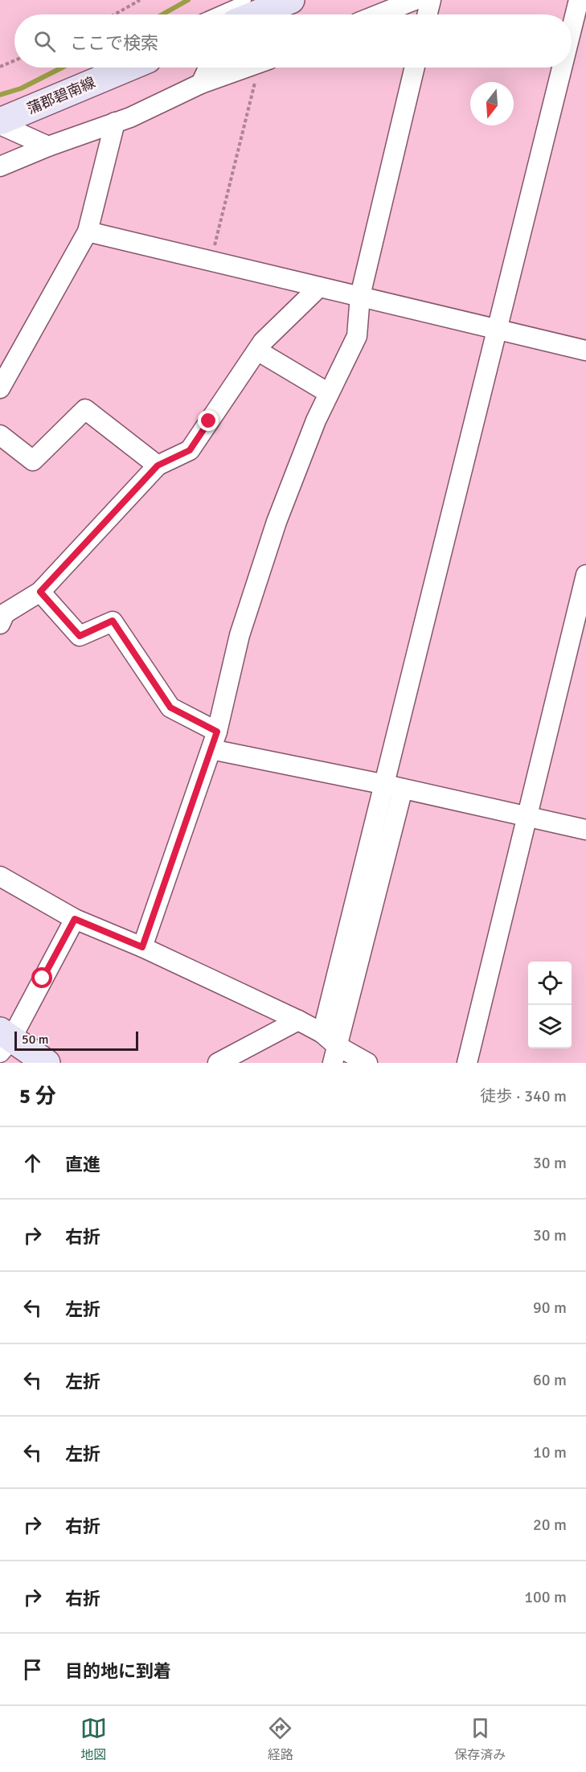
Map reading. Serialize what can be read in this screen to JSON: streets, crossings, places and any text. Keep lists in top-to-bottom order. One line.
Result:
{"streets":{"main road":["蒲郡碧南線"]},"scale_bar":"50 m","north":"bottom","page":{"search":"ここで検索","scale":"50 m","heading":["5 分","徒歩 · 340 m"],"list":[["直進","30 m"],["右折","30 m"],["左折","90 m"],["左折","60 m"],["左折","10 m"],["右折","20 m"],["右折","100 m"],"目的地に到着"],"nav":["地図","経路","保存済み"]}}
